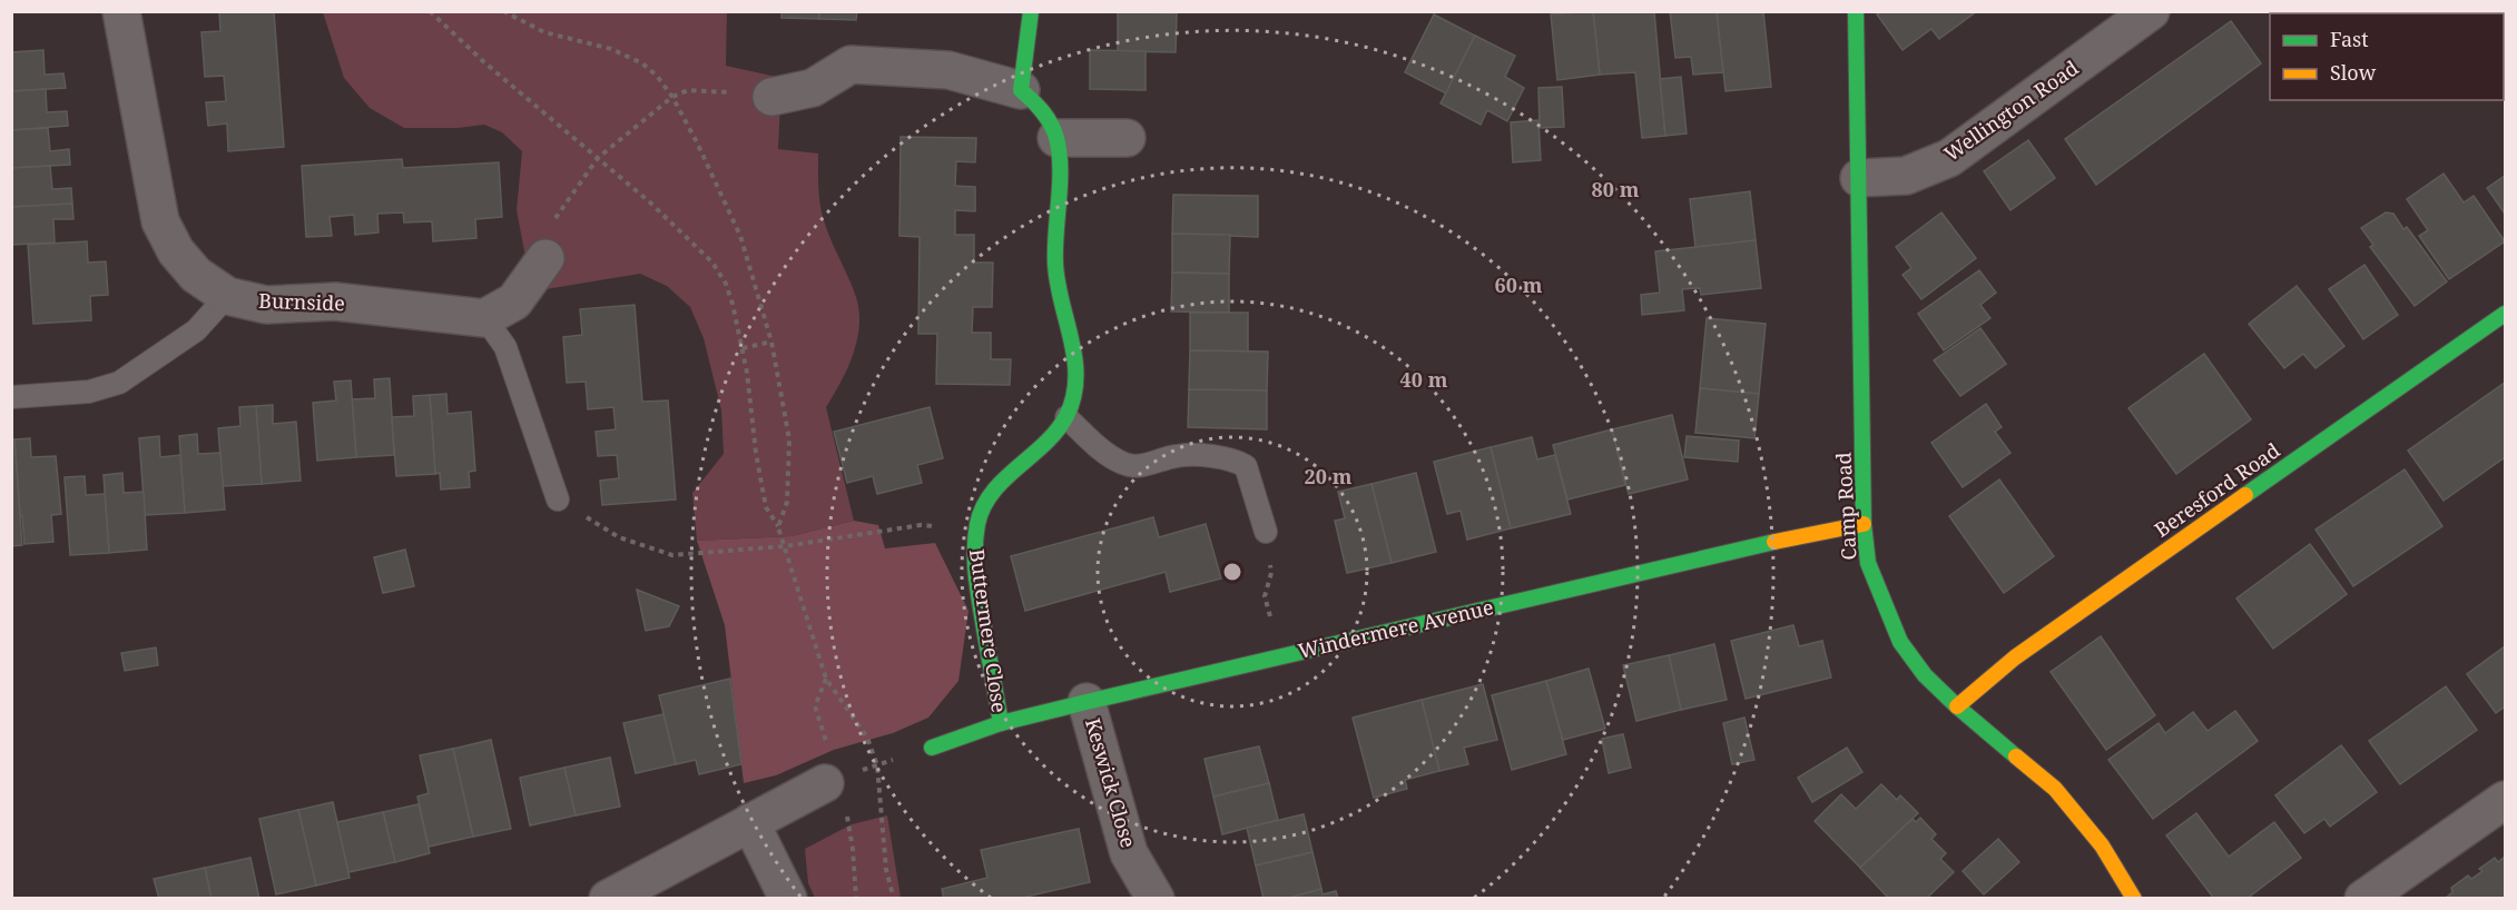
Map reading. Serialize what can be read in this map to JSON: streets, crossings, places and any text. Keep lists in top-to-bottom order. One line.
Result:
{"streets":{"street":["Wellington Road","Burnside","Beresford Road","Camp Road","Windermere Avenue","Buttermere Close","Keswick Close"]},"crossings":[["Wellington Road","Camp Road"],["Beresford Road","Camp Road"],["Camp Road","Windermere Avenue"],["Windermere Avenue","Buttermere Close"],["Windermere Avenue","Keswick Close"]],"legend":["Fast","Slow"],"rings":["80 m","60 m","40 m","20 m"]}
